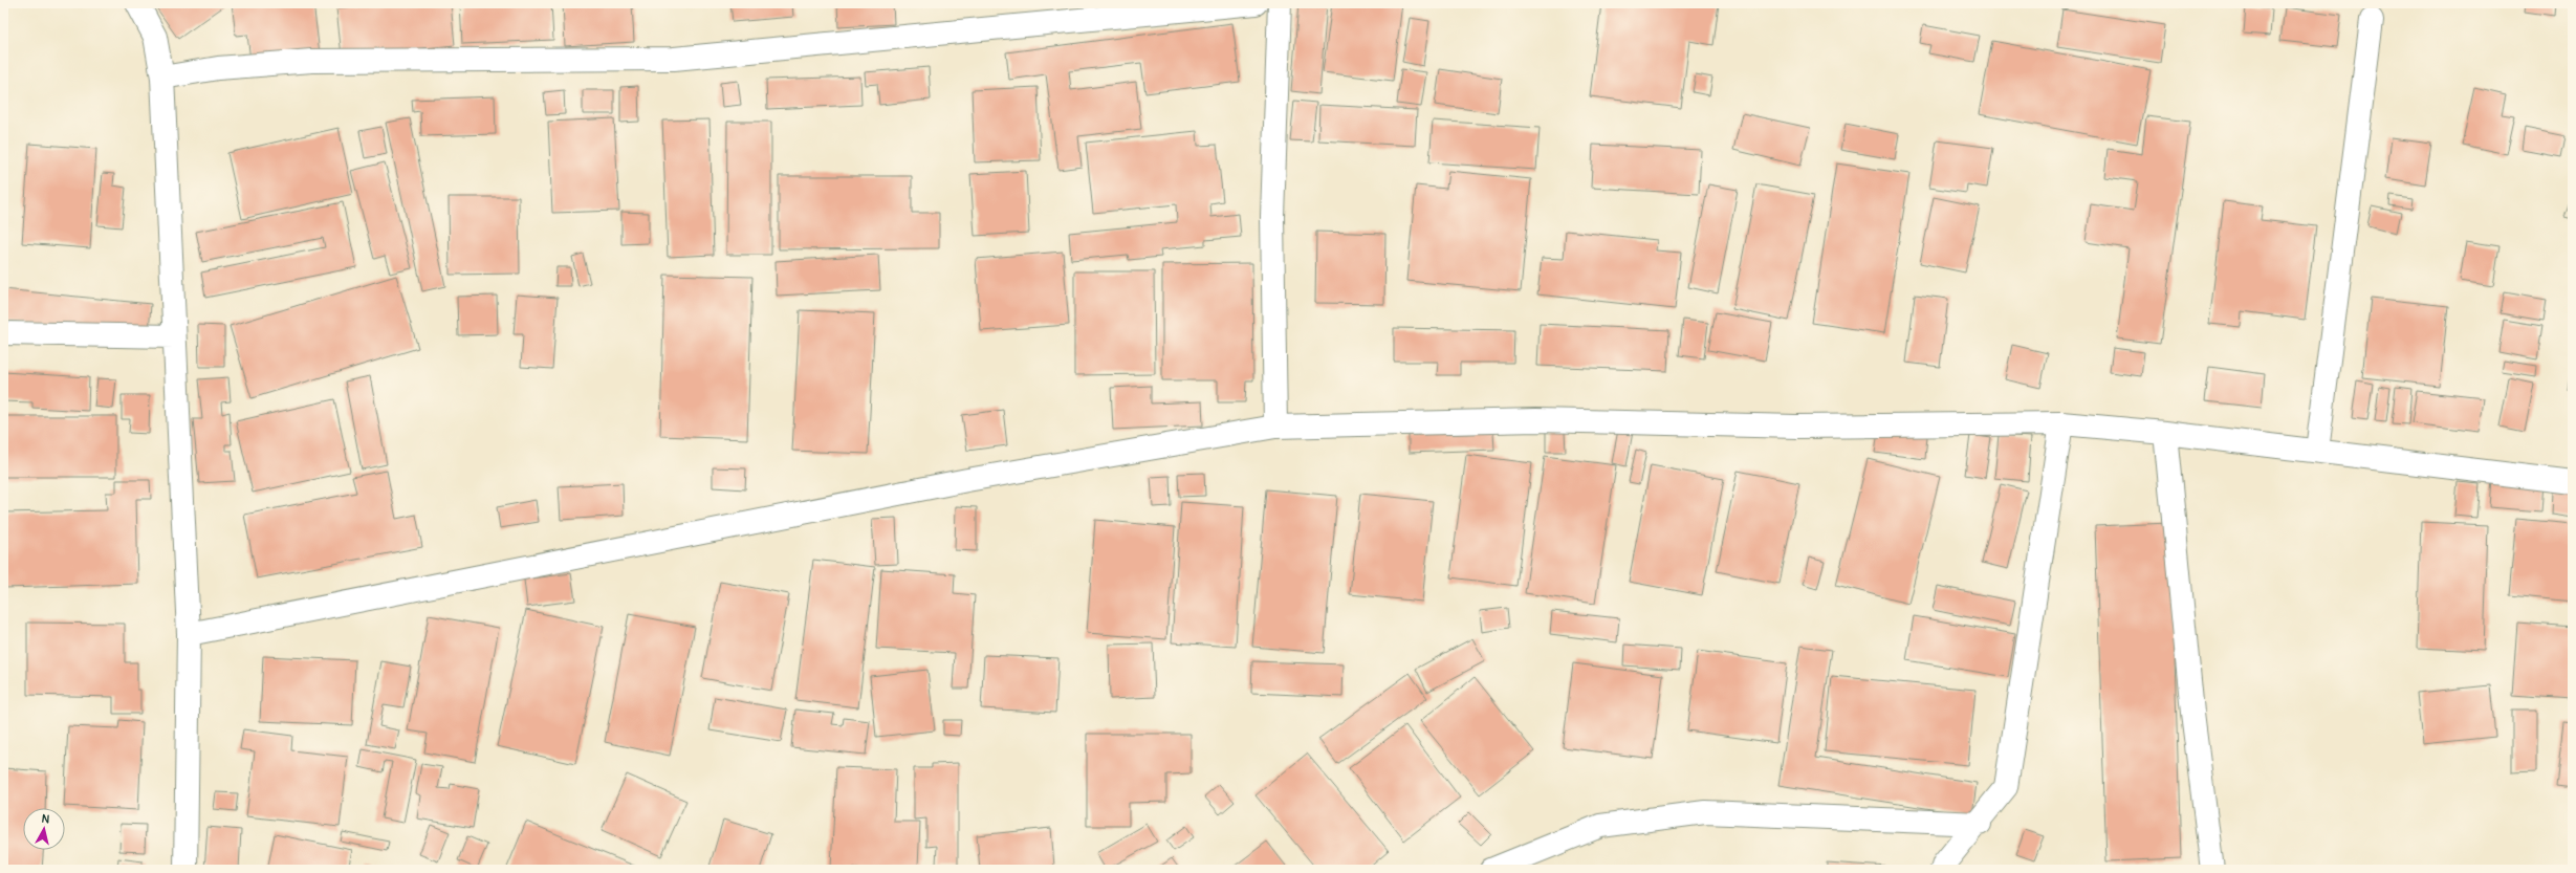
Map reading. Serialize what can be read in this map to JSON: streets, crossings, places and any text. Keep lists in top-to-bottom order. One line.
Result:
{"north":"top"}
